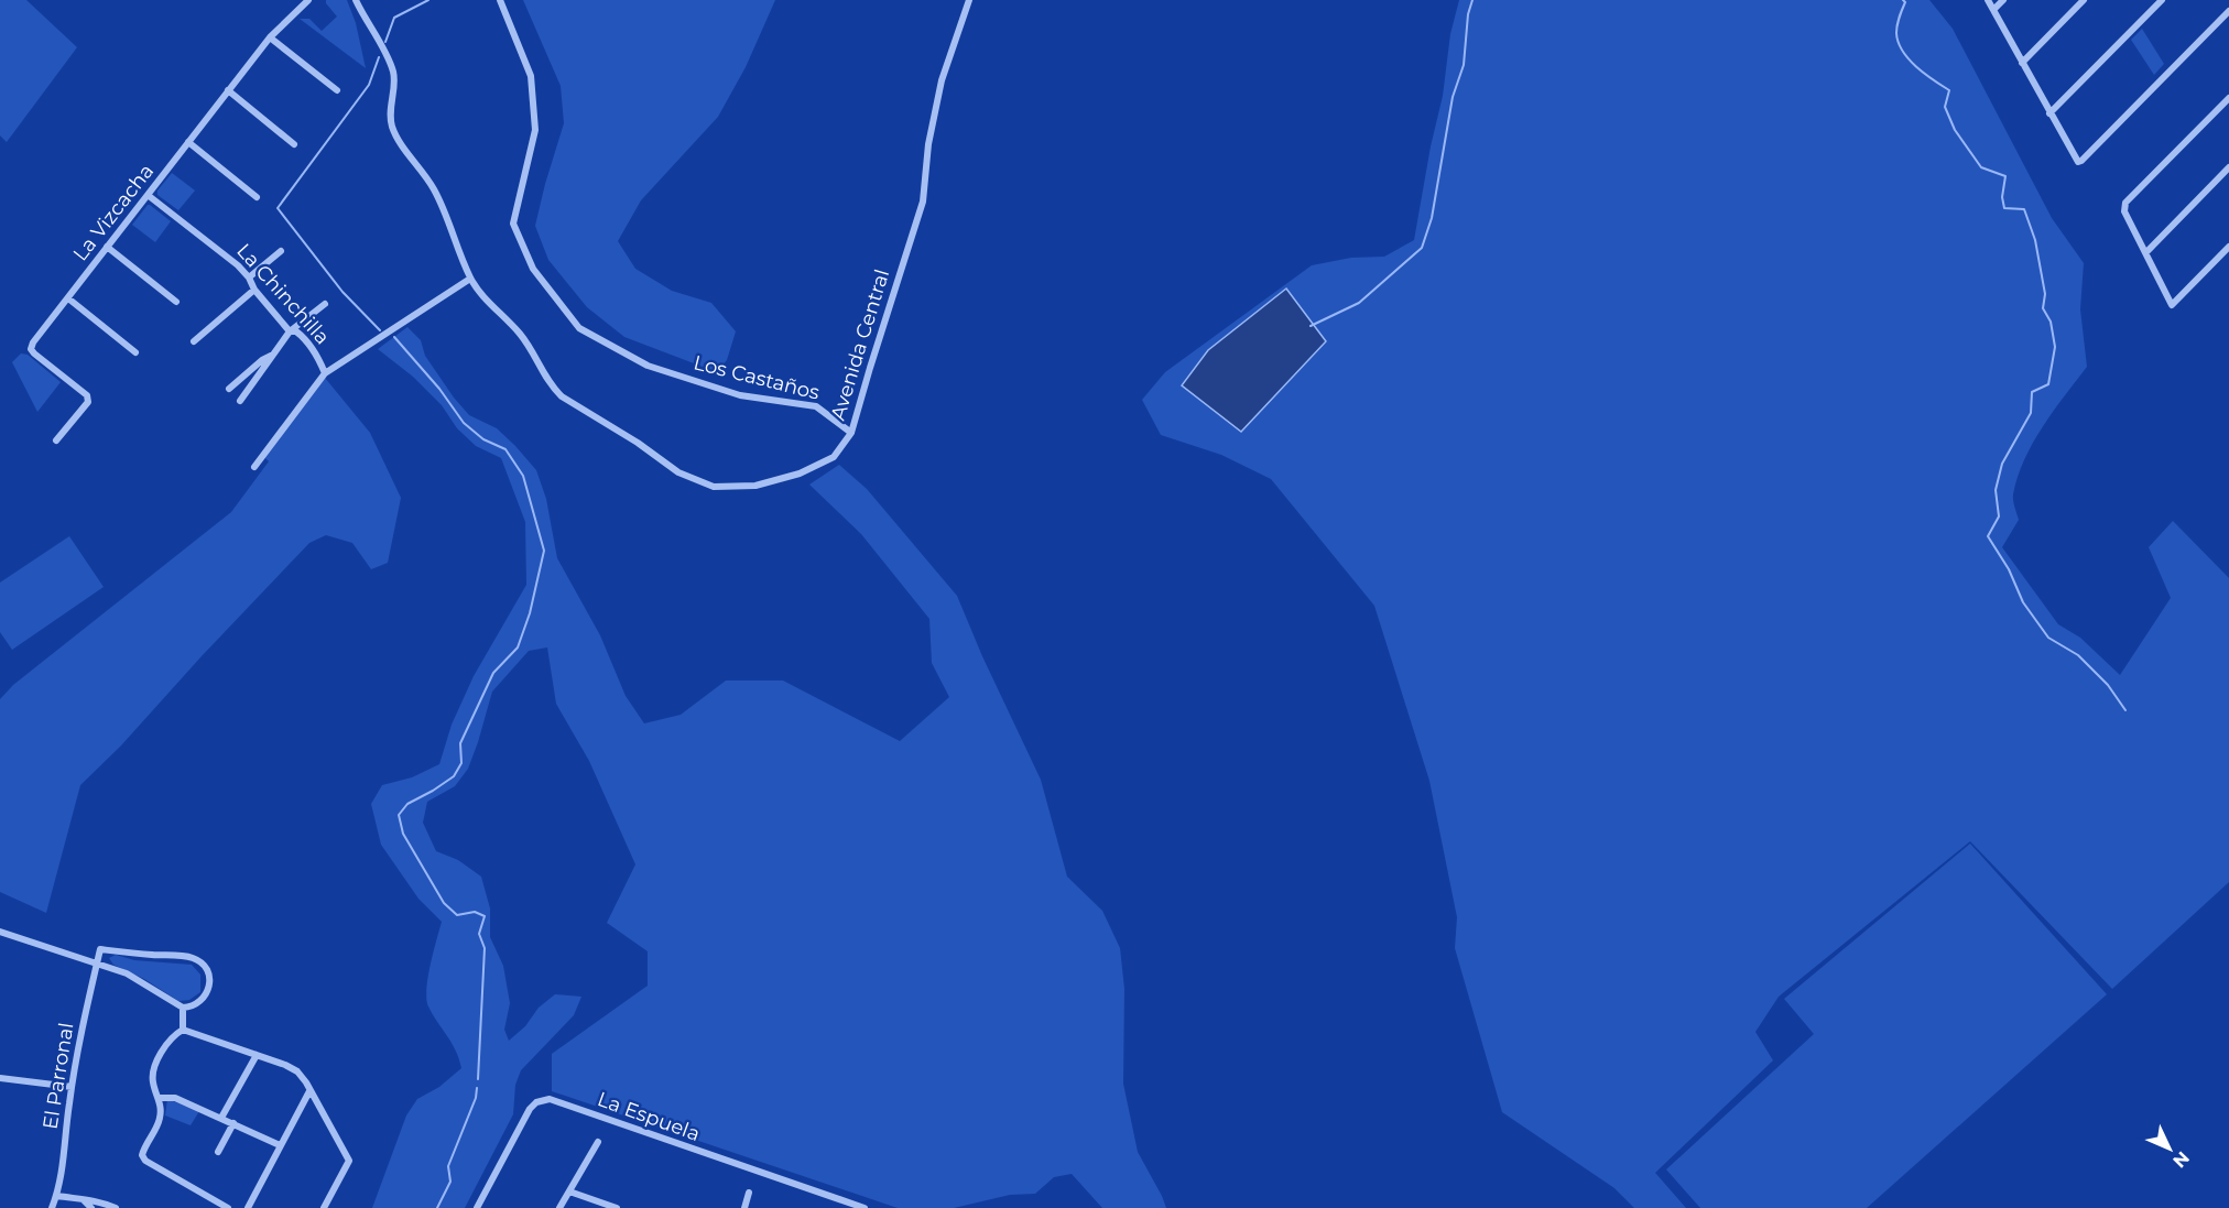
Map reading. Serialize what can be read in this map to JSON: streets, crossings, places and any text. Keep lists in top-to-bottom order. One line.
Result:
{"streets":{"street":["La Vizcacha","La Chinchilla","Avenida Central","Los Castaños","El Parronal","La Espuela"]},"crossings":[["La Vizcacha","La Chinchilla"],["Avenida Central","Los Castaños"]],"north":"bottom right"}
